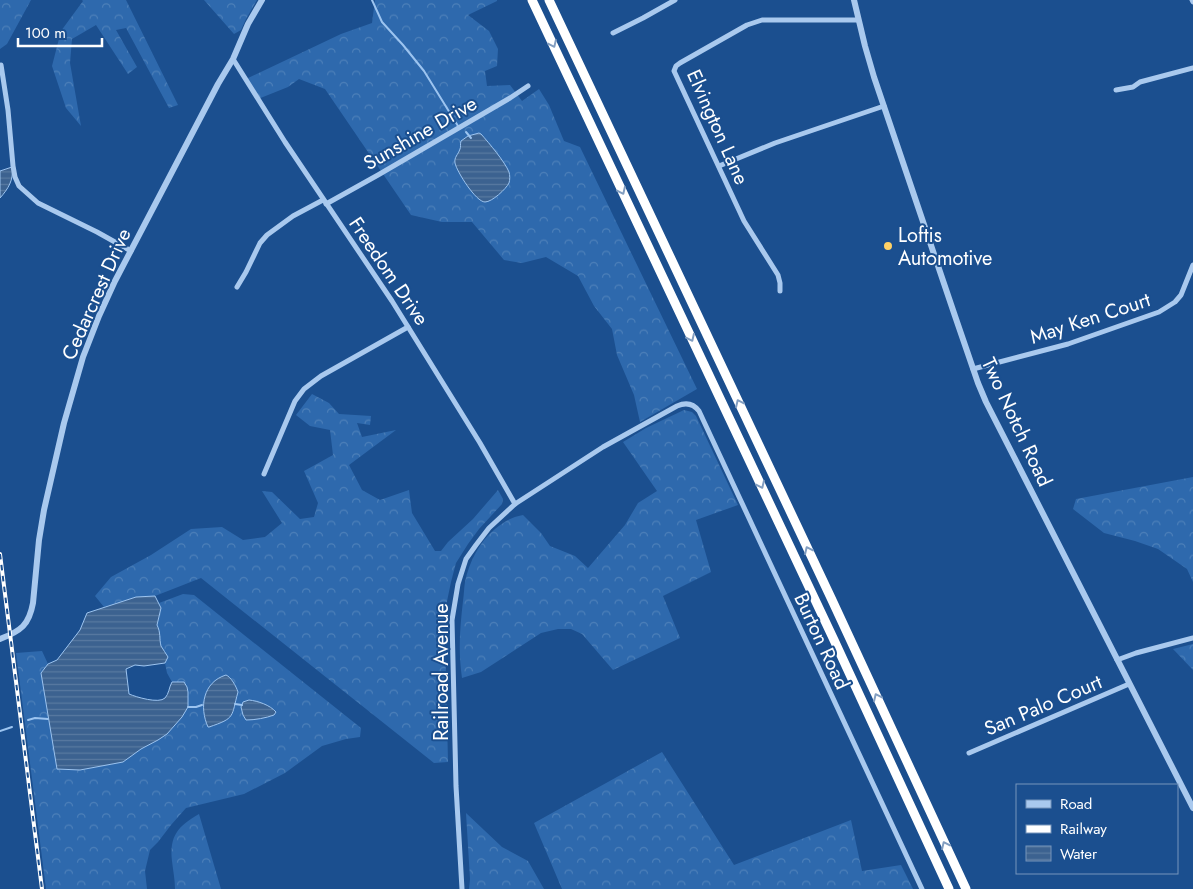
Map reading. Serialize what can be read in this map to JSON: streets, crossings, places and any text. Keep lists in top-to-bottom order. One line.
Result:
{"streets":{"street":["Elvington Lane","Sunshine Drive","Freedom Drive","Cedarcrest Drive","May Ken Court","Two Notch Road","Burton Road","Railroad Avenue","San Palo Court"]},"crossings":[["Elvington Lane","Two Notch Road"],["Sunshine Drive","Freedom Drive"],["Freedom Drive","Cedarcrest Drive"],["Freedom Drive","Railroad Avenue"],["May Ken Court","Two Notch Road"],["Two Notch Road","San Palo Court"],["Burton Road","Railroad Avenue"]],"places":["Loftis Automotive"],"legend":["Road","Railway","Water"],"scale_bar":"100 m"}
